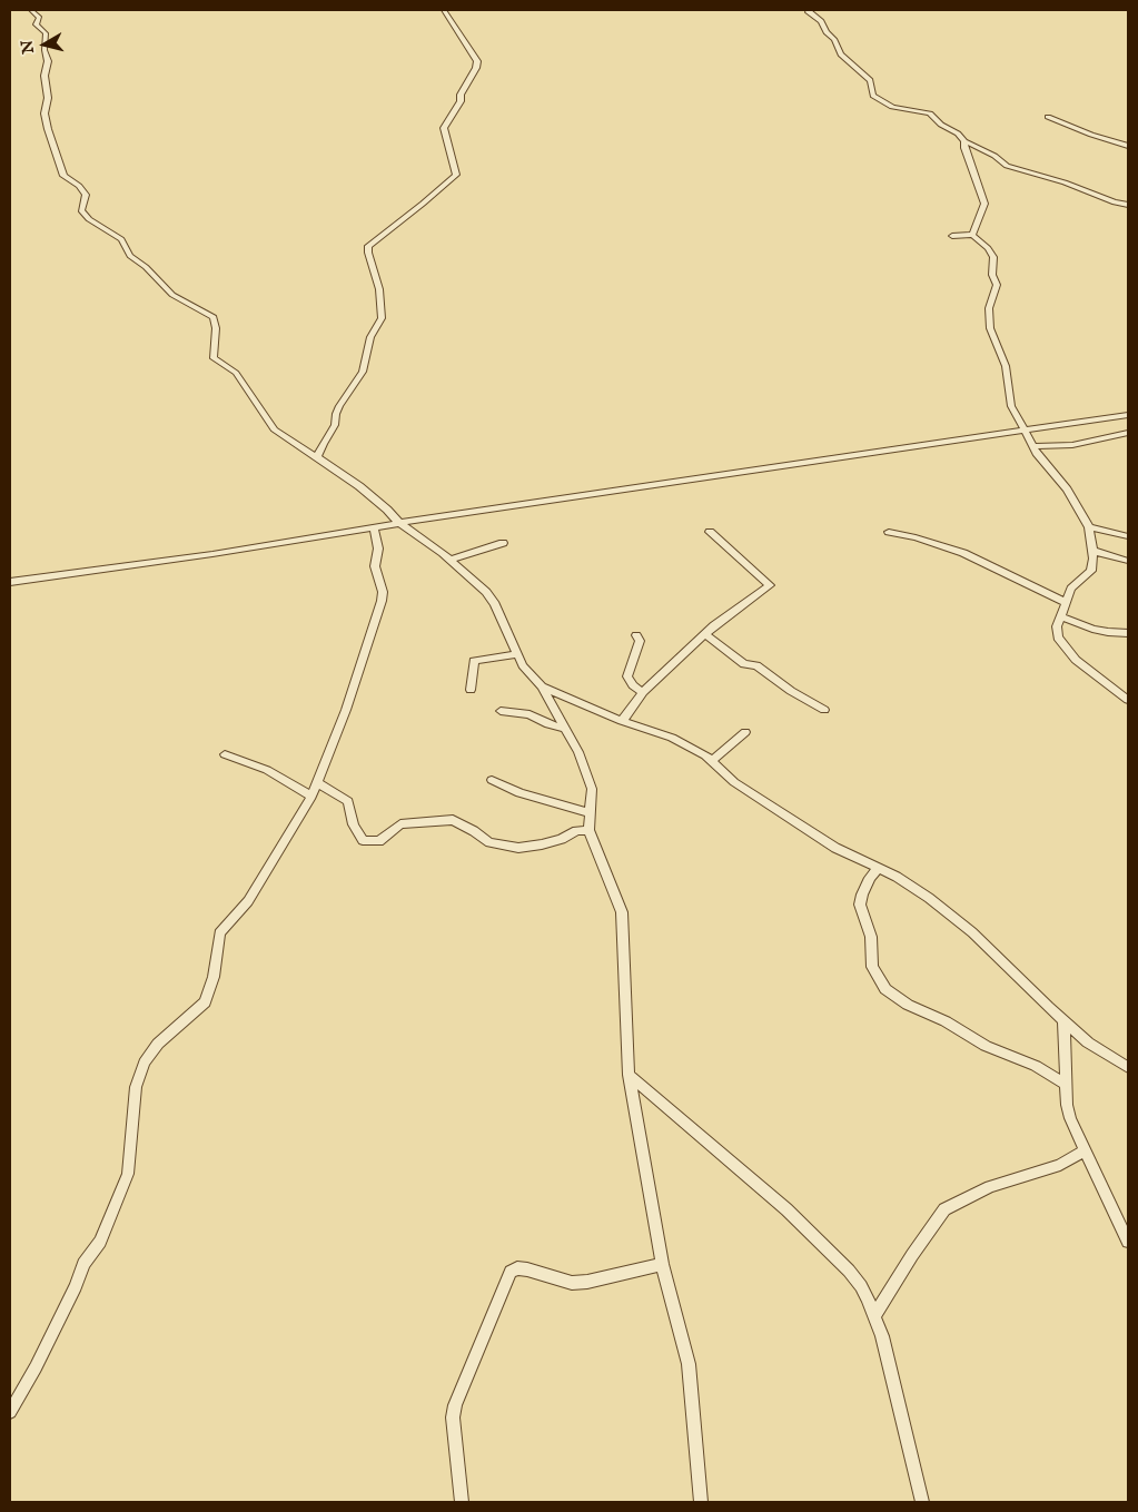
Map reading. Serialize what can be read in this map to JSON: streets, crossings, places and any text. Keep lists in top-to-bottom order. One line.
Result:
{"north":"left"}
